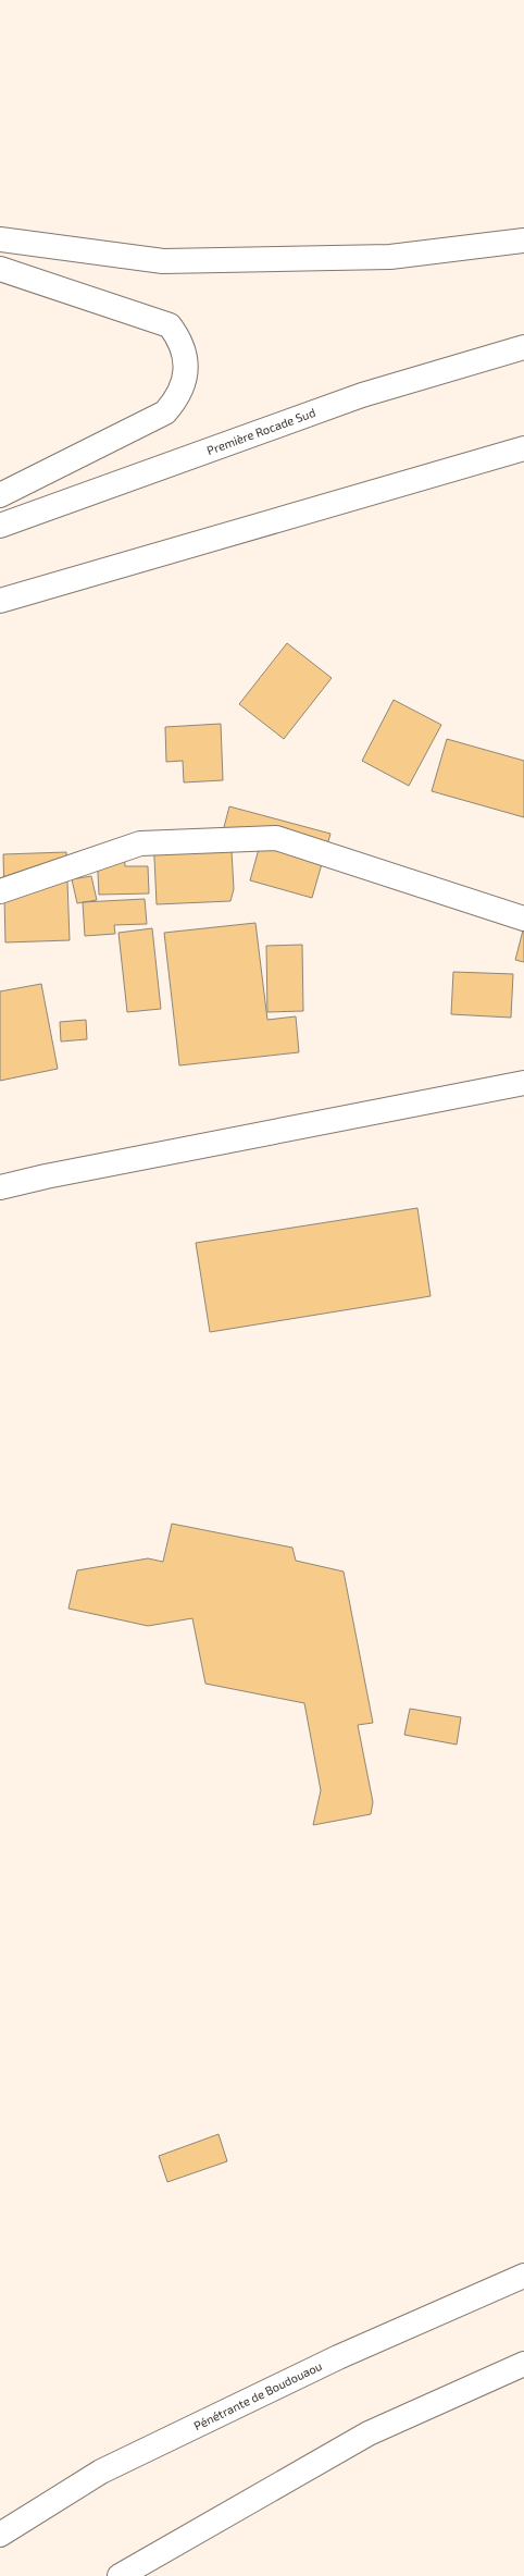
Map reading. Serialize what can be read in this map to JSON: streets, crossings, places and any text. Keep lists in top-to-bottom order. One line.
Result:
{"streets":{"main road":["Première Rocade Sud","Pénétrante de Boudouaou"]}}
